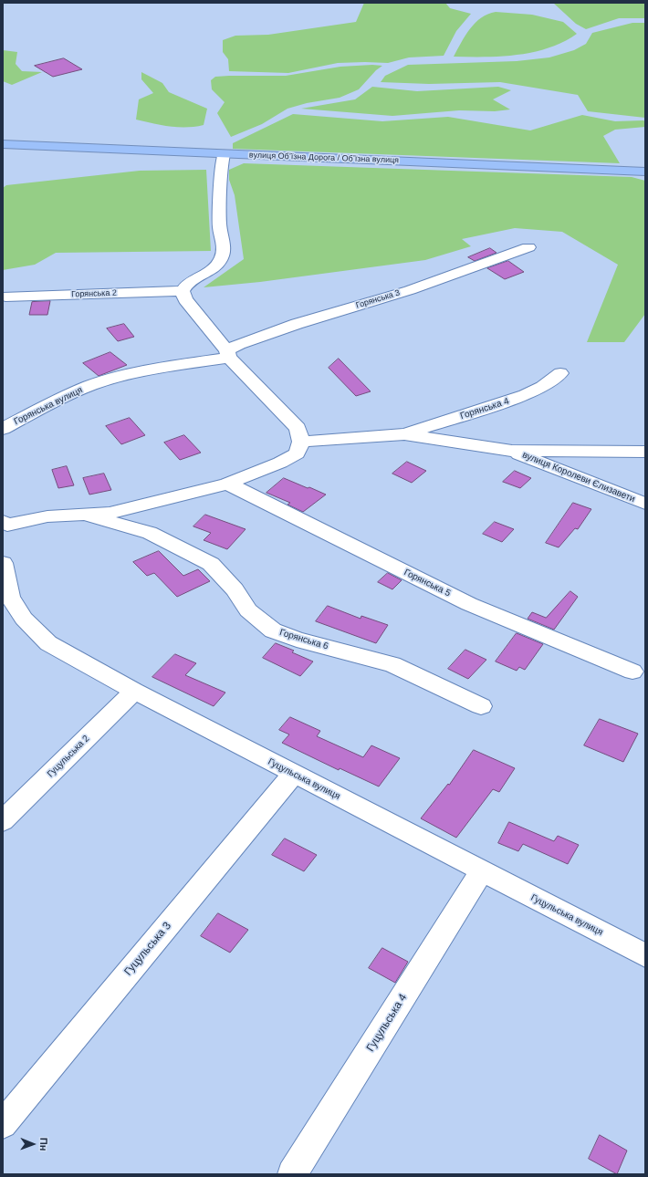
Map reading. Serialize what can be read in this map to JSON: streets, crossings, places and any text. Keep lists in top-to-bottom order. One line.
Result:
{"streets":{"highway":["вулиця Обʼїзна Дорога / Обʼїзна вулиця"],"street":["Горянська 2","Горянська 3","Горянська вулиця","Горянська 4","вулиця Королеви Єлизавети","Горянська 5","Горянська 6","Гуцульська 2","Гуцульська вулиця","Гуцульська 3","Гуцульська 4"]},"crossings":[["Горянська 3","Горянська вулиця"],["Гуцульська 2","Гуцульська вулиця"],["Гуцульська вулиця","Гуцульська 3"],["Гуцульська вулиця","Гуцульська 4"]],"north":"right"}
